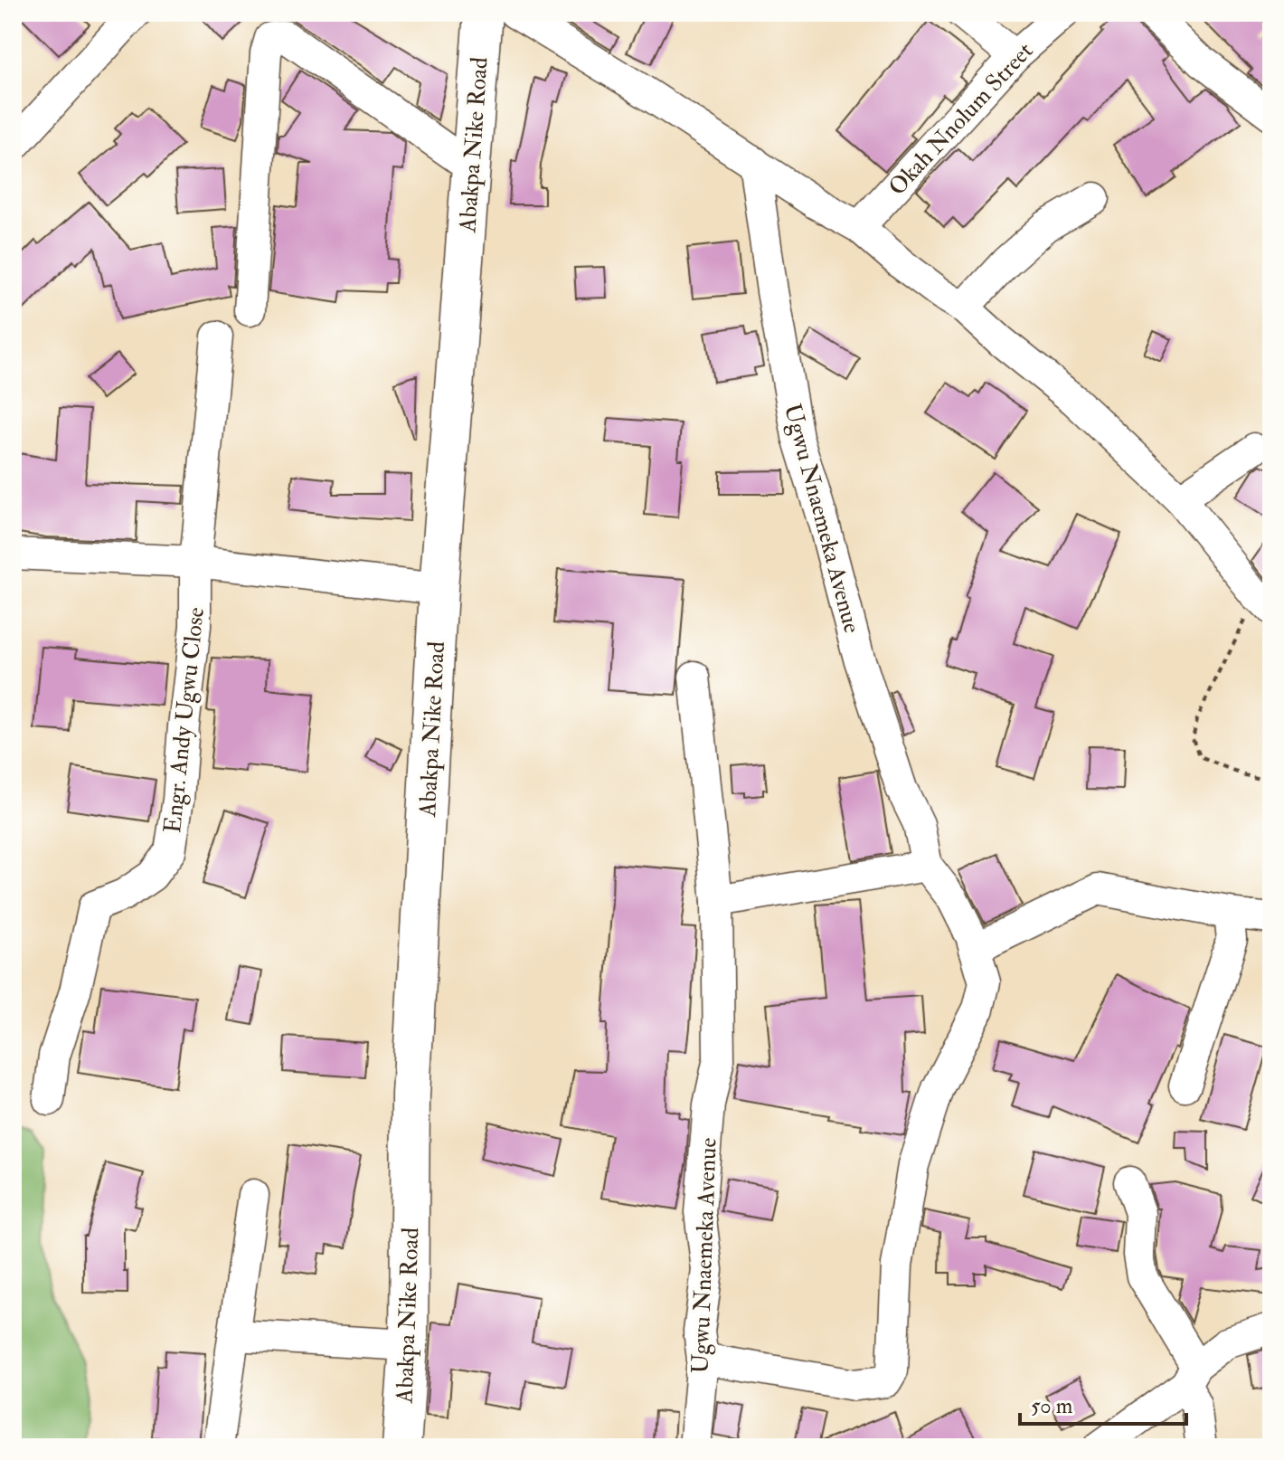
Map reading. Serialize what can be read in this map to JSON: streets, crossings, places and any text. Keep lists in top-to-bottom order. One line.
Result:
{"streets":{"main road":["Abakpa Nike Road"],"street":["Okah Nnolum Street","Ugwu Nnaemeka Avenue","Engr. Andy Ugwu Close"]},"scale_bar":"50 m"}
